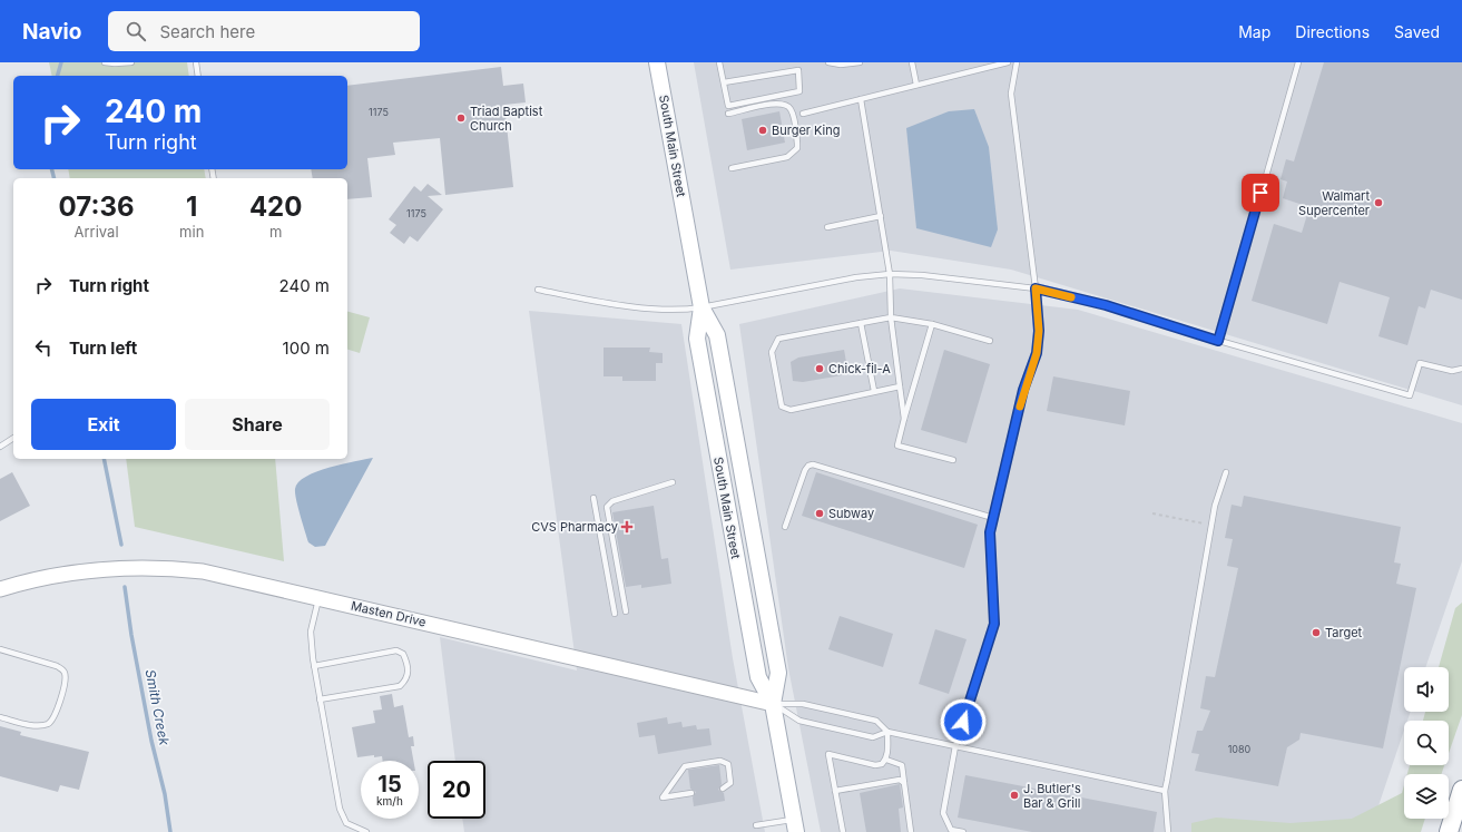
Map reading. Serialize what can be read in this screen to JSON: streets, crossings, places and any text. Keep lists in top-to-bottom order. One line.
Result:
{"streets":{"main road":["South Main Street"],"street":["Masten Drive"]},"crossings":[["South Main Street","Masten Drive"]],"water":["Smith Creek"],"places":{"other":["Triad Baptist Church","Burger King","Walmart Supercenter","Chick-fil-A","Subway","Target","J. Butler's Bar & Grill"],"health":["CVS Pharmacy"]},"house_numbers":["1175","1175","1080"],"page":{"header":"Navio","search":"Search here","nav":["Map","Directions","Saved"],"turn":["240 m","Turn right"],"eta":["07:36","Arrival","1","min","420","m"],"list":[{"name":"Turn right","value":"240 m"},{"name":"Turn left","value":"100 m"}],"buttons":["Exit","Share"],"speed":"15 km/h","limit":"20"}}
